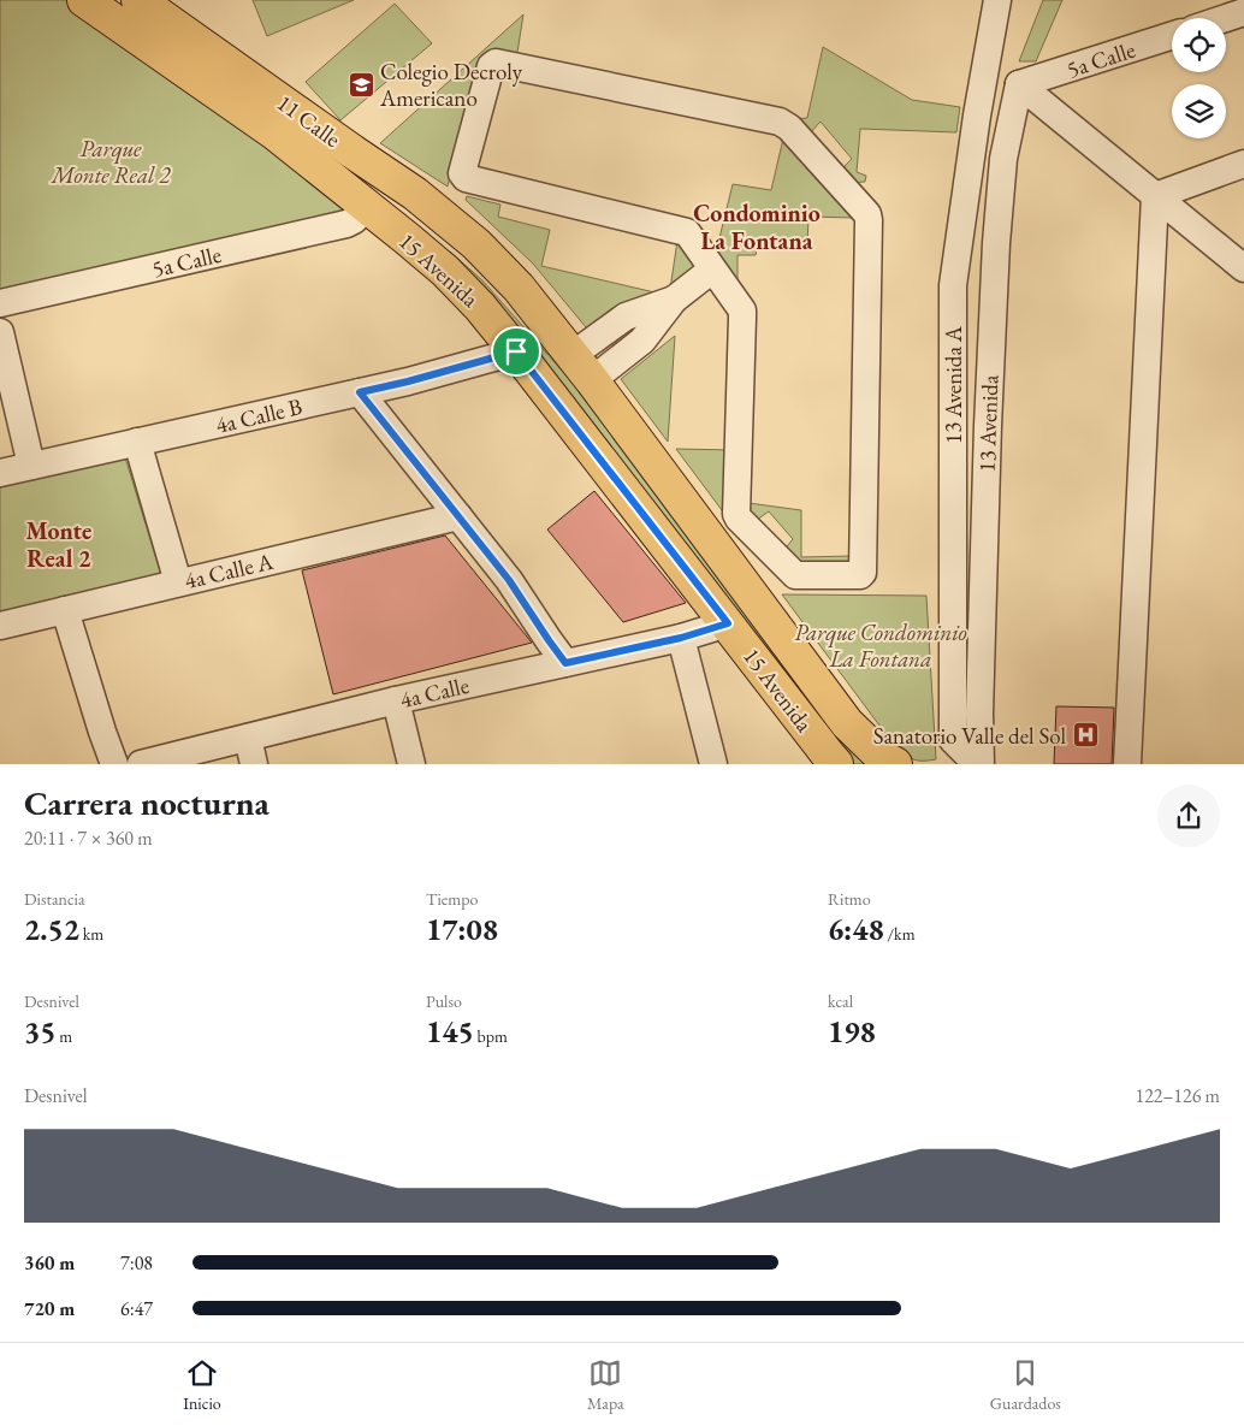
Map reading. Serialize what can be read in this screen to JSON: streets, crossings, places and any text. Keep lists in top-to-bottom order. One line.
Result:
{"streets":{"main road":["11 Calle","15 Avenida"],"street":["5a Calle","13 Avenida A","4a Calle B","13 Avenida","4a Calle A","4a Calle"]},"crossings":[["5a Calle","11 Calle"],["5a Calle","15 Avenida"],["5a Calle","13 Avenida"],["11 Calle","15 Avenida"],["15 Avenida","4a Calle B"],["15 Avenida","4a Calle"],["13 Avenida A","13 Avenida"]],"districts":["Condominio La Fontana","Monte Real 2"],"parks":["Parque Monte Real 2","Parque Condominio La Fontana"],"places":{"school or university":["Colegio Decroly Americano"],"hospital":["Sanatorio Valle del Sol"]},"page":{"heading":["Carrera nocturna","20:11 · 7 × 360 m"],"stats":[["Distancia","2.52 km"],["Tiempo","17:08"],["Ritmo","6:48 /km"],["Desnivel","35 m"],["Pulso","145 bpm"],["kcal","198"]],"chart":["Desnivel","122–126 m"],"list":[{"name":"360 m","note":"7:08"},{"name":"720 m","note":"6:47"}],"tabs":["Inicio","Mapa","Guardados"]}}
